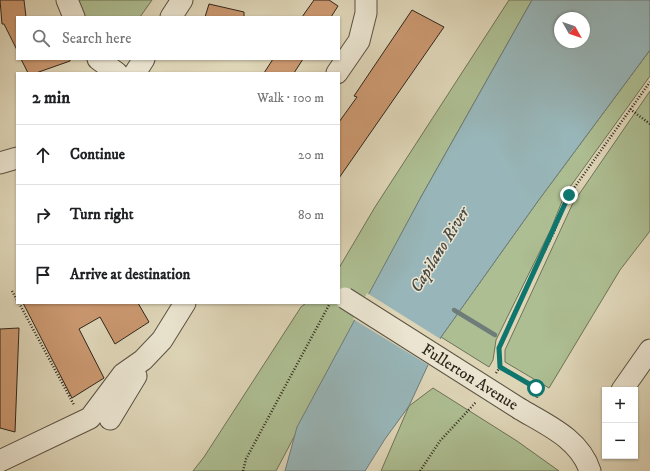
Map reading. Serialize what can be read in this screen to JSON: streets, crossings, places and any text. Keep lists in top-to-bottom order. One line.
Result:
{"streets":{"street":["Fullerton Avenue"]},"water":["Capilano River"],"north":"bottom right","page":{"search":"Search here","heading":["2 min","Walk · 100 m"],"list":[["Continue","20 m"],["Turn right","80 m"],"Arrive at destination"],"map_buttons":["+","−"]}}
